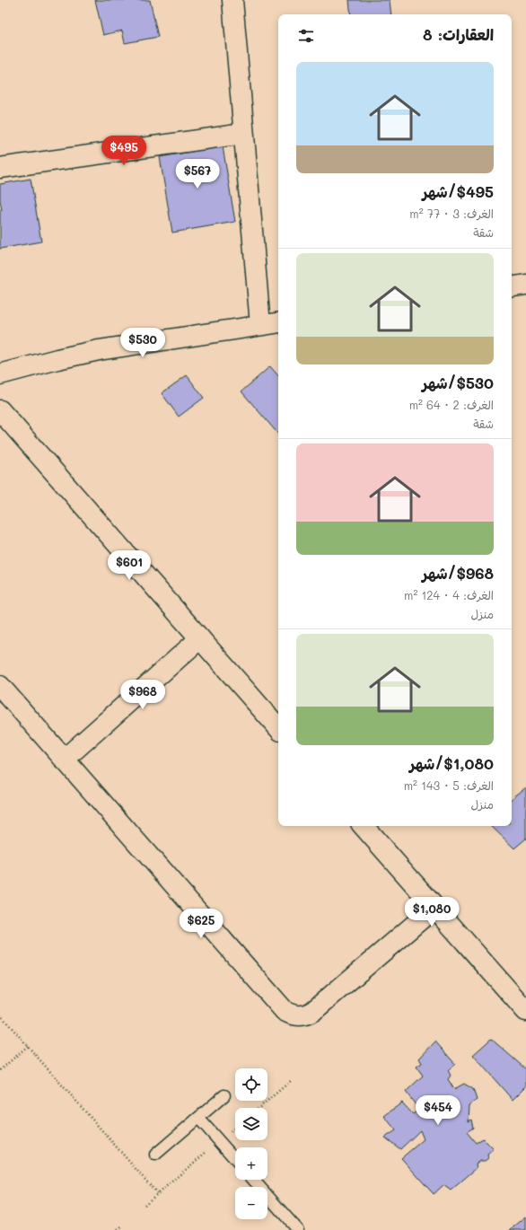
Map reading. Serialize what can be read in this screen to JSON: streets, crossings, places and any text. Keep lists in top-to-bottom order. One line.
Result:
{"page":{"heading":"العقارات: 8","list":[{"name":"$495/شهر","note":"الغرف: 3 · 77 m² · شقة"},{"name":"$530/شهر","note":"الغرف: 2 · 64 m² · شقة"},{"name":"$968/شهر","note":"الغرف: 4 · 124 m² · منزل"},{"name":"$1,080/شهر","note":"الغرف: 5 · 143 m² · منزل"}],"price":["$495","$567","$530","$601","$968","$1,080","$625","$454"],"map_buttons":["+","−"]}}
